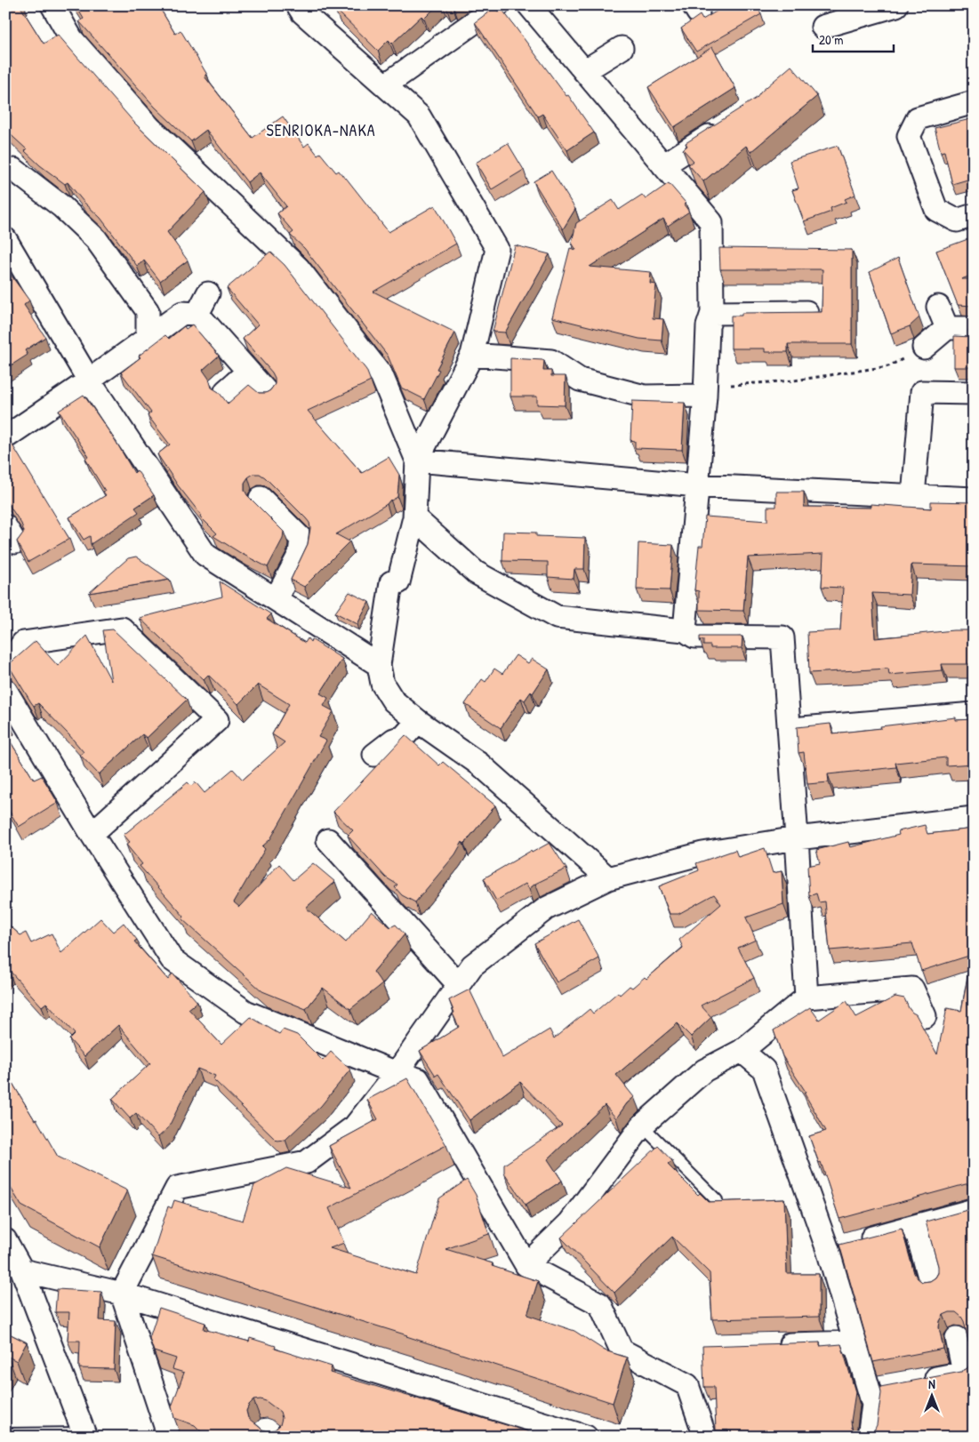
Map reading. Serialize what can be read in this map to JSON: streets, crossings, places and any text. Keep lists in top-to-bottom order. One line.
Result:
{"districts":["SENRIOKA-NAKA"],"scale_bar":"20 m","north":"top"}
